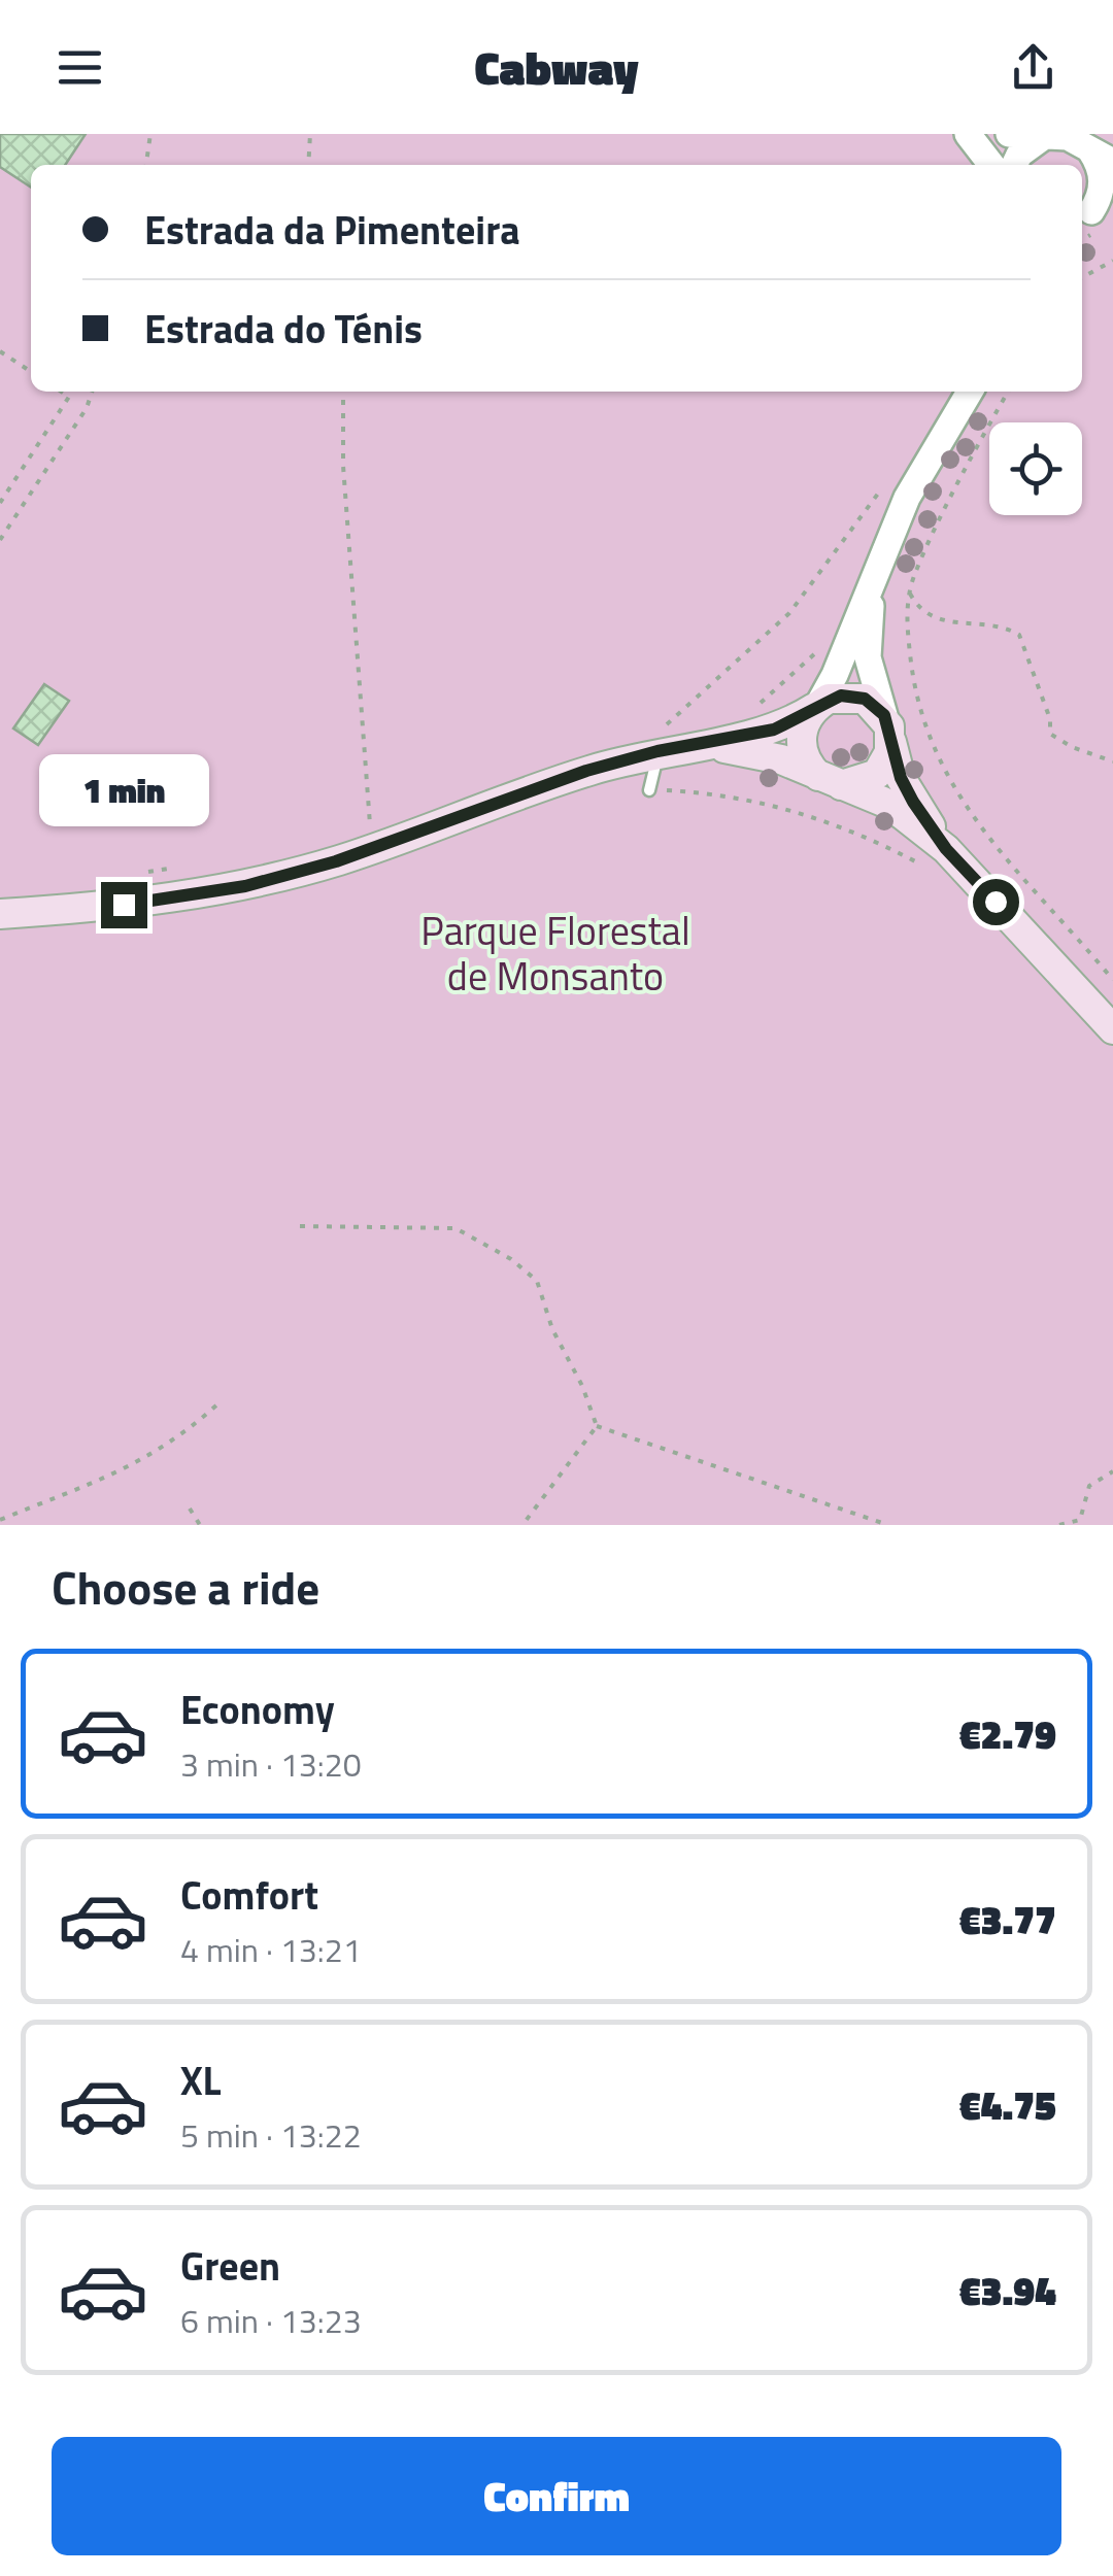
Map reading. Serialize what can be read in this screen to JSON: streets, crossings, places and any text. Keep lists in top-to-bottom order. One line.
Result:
{"parks":["Parque Florestal de Monsanto"],"page":{"header":"Cabway","banner":["Estrada da Pimenteira","Estrada do Ténis"],"bubble":"1 min","heading":"Choose a ride","list":[{"name":"Economy","note":"3 min · 13:20","value":"€2.79"},{"name":"Comfort","note":"4 min · 13:21","value":"€3.77"},{"name":"XL","note":"5 min · 13:22","value":"€4.75"},{"name":"Green","note":"6 min · 13:23","value":"€3.94"}],"buttons":"Confirm"}}
